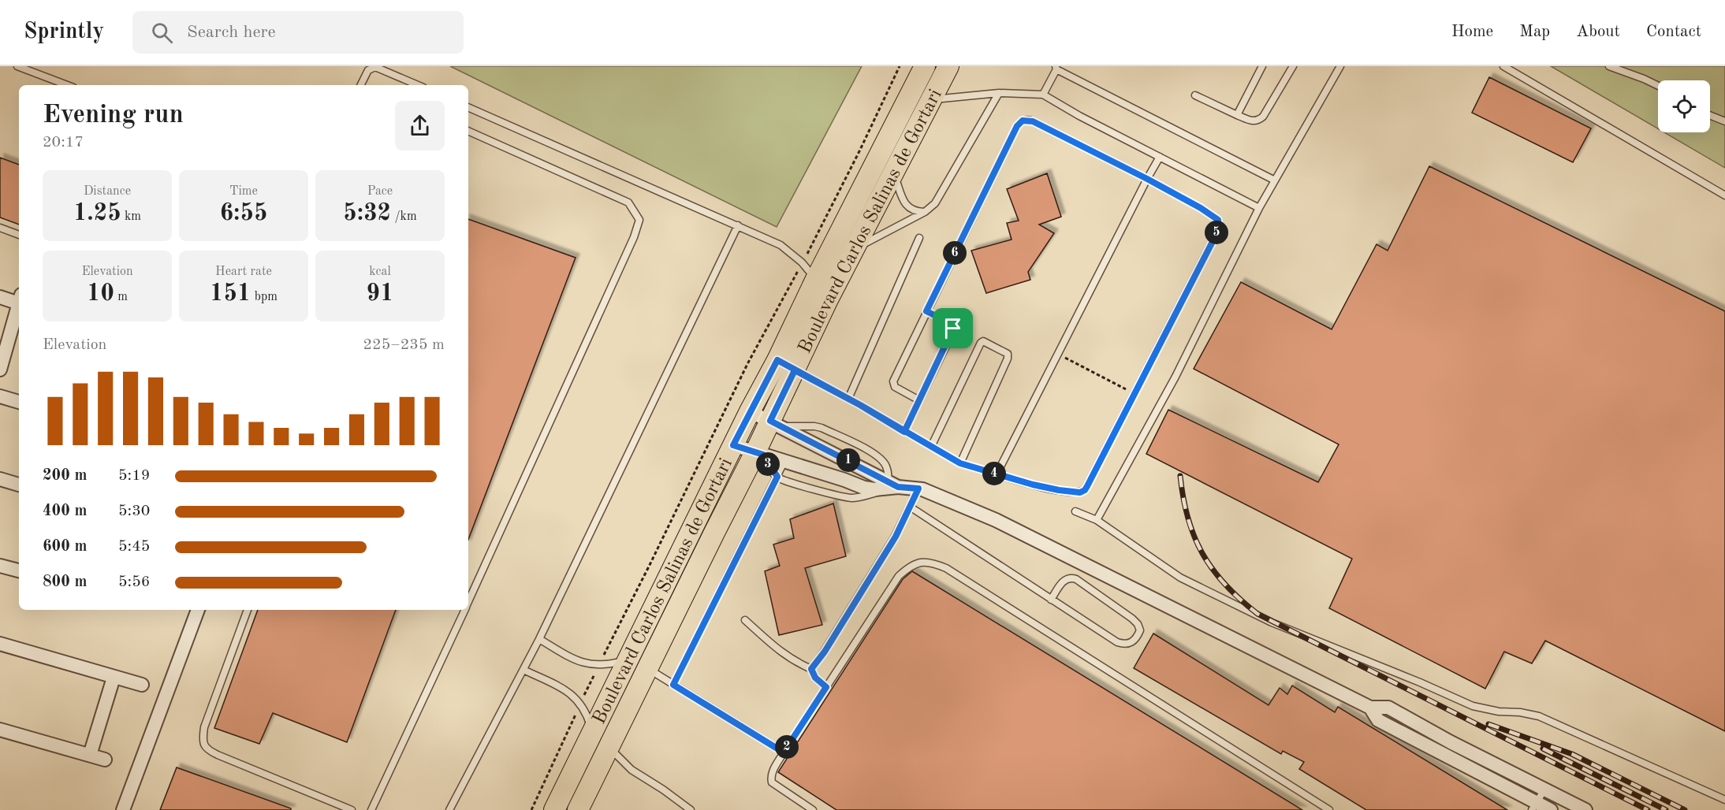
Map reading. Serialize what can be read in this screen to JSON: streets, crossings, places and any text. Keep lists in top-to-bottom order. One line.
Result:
{"streets":{"main road":["Boulevard Carlos Salinas de Gortari"]},"page":{"header":"Sprintly","search":"Search here","nav":["Home","Map","About","Contact"],"heading":["Evening run","20:17"],"stats":[["Distance","1.25 km"],["Time","6:55"],["Pace","5:32 /km"],["Elevation","10 m"],["Heart rate","151 bpm"],["kcal","91"]],"pins":["5","6","1","3","4","2"],"chart":["Elevation","225–235 m"],"list":[{"name":"200 m","note":"5:19"},{"name":"400 m","note":"5:30"},{"name":"600 m","note":"5:45"},{"name":"800 m","note":"5:56"}]}}
